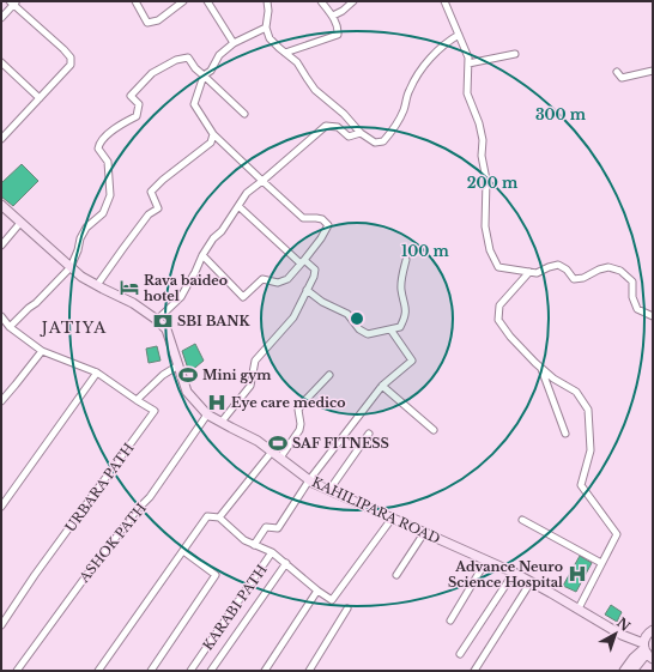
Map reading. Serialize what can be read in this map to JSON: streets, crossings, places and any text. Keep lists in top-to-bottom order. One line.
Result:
{"streets":{"main road":["KAHILIPARA ROAD"],"street":["URBARA PATH","ASHOK PATH","KARABI PATH"]},"crossings":[["KAHILIPARA ROAD","ASHOK PATH"]],"districts":["JATIYA"],"places":{"hotel":["Rava baideo hotel"],"bank":["SBI BANK"],"sports":["Mini gym","SAF FITNESS"],"hospital":["Eye care medico","Advance Neuro Science Hospital"]},"north":"top right","rings":["300 m","200 m","100 m"]}
